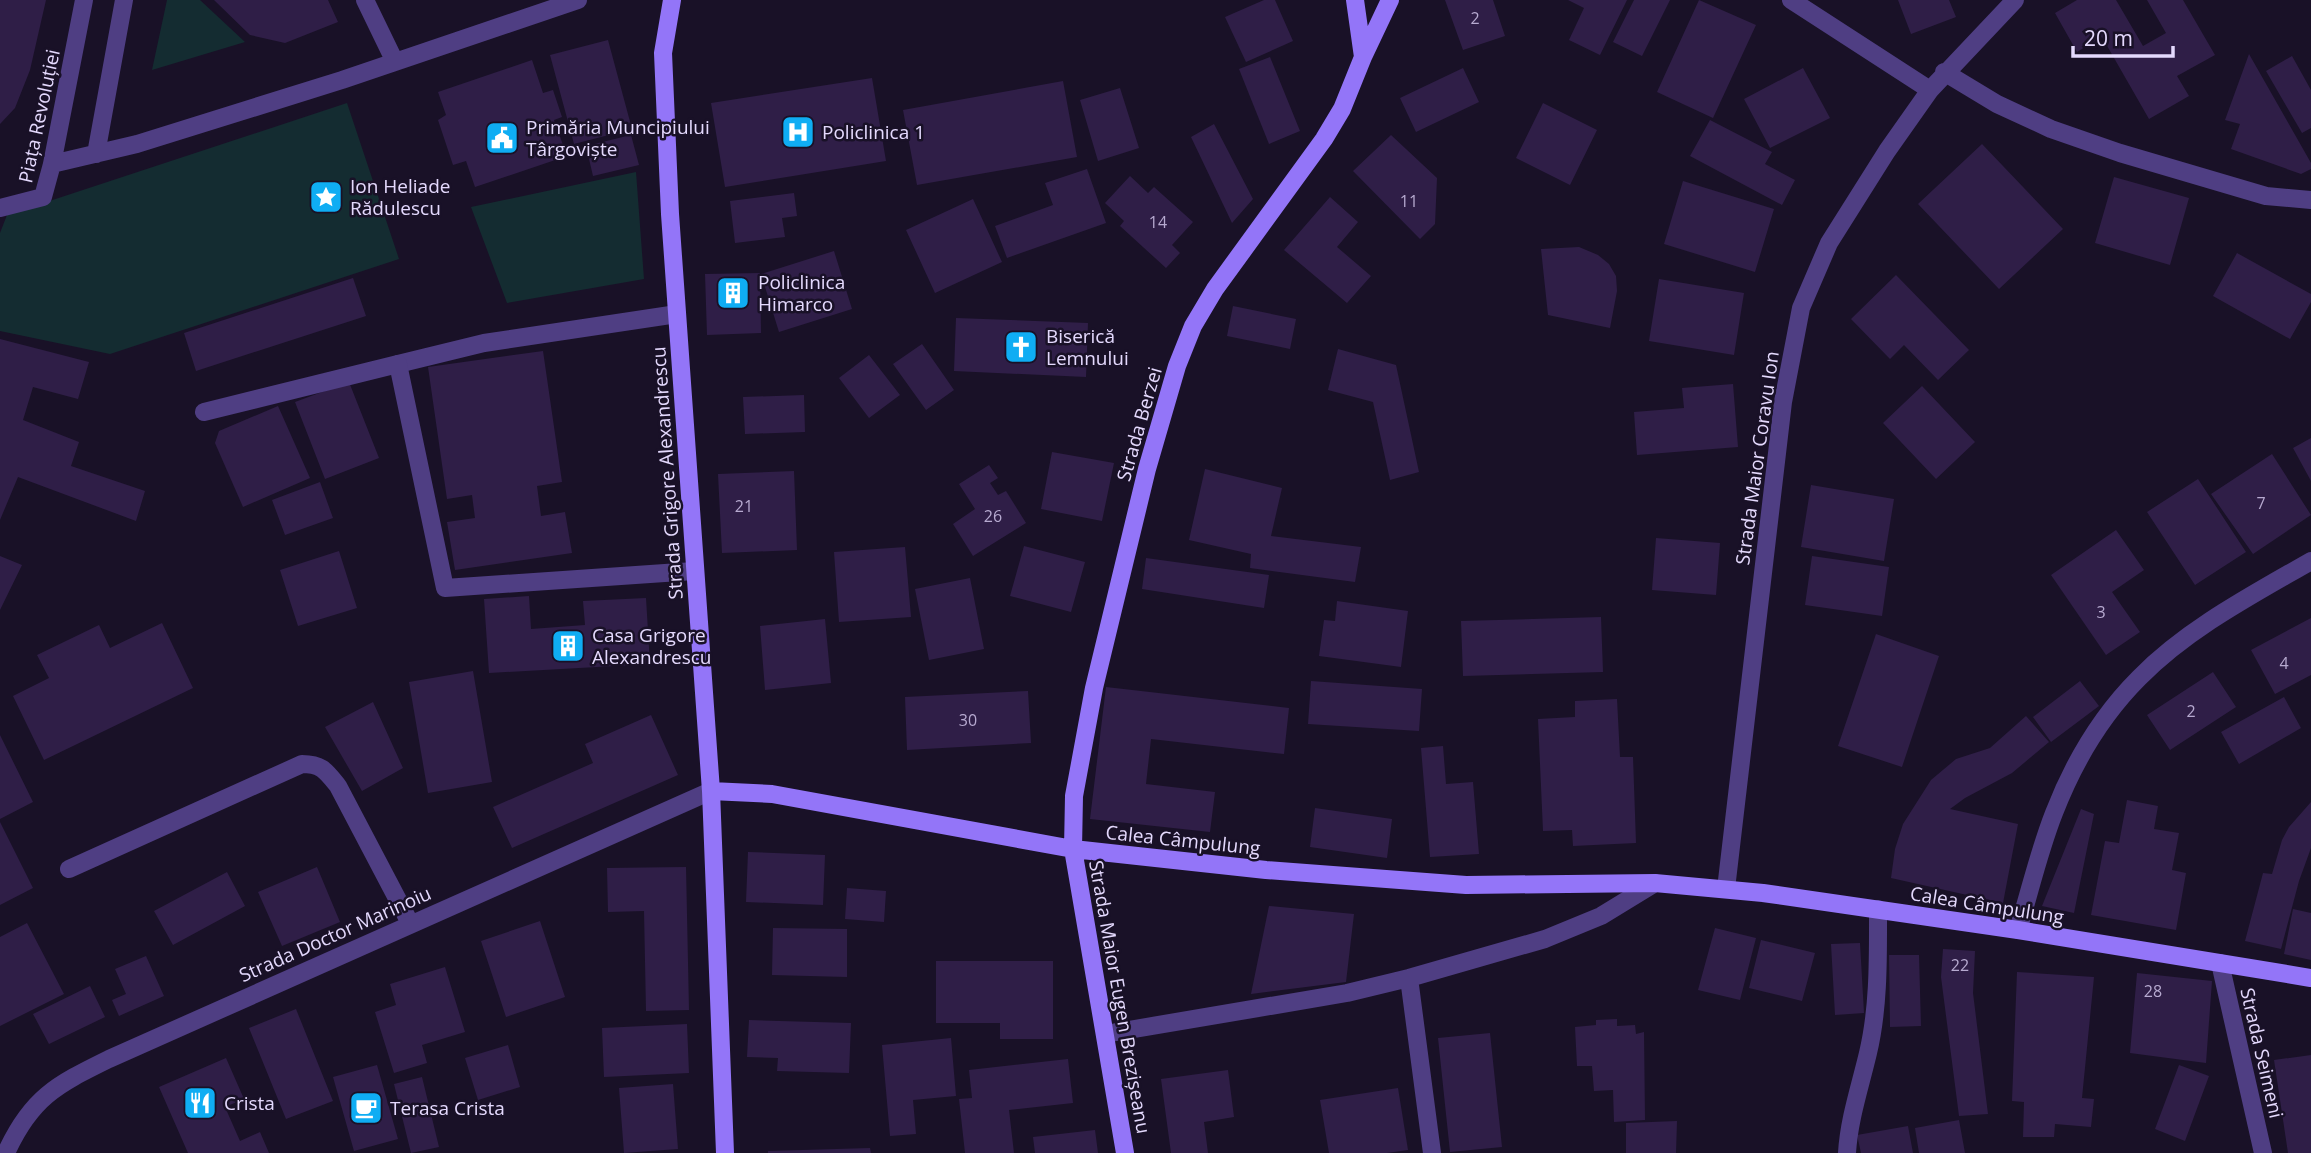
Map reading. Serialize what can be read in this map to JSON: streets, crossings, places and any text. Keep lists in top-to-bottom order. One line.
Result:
{"streets":{"street":["Piața Revoluției","Strada Berzei","Strada Maior Coravu Ion","Strada Grigore Alexandrescu","Calea Câmpulung","Strada Doctor Marinoiu","Strada Maior Eugen Brezișeanu","Strada Seimeni"]},"crossings":[["Strada Berzei","Calea Câmpulung"],["Strada Berzei","Strada Maior Eugen Brezișeanu"],["Strada Maior Coravu Ion","Calea Câmpulung"],["Strada Grigore Alexandrescu","Calea Câmpulung"],["Strada Grigore Alexandrescu","Strada Doctor Marinoiu"],["Calea Câmpulung","Strada Doctor Marinoiu"],["Calea Câmpulung","Strada Maior Eugen Brezișeanu"],["Calea Câmpulung","Strada Seimeni"]],"places":{"hospital":["Policlinica 1"],"public building":["Primăria Muncipiului Târgoviște"],"place":["Ion Heliade Rădulescu"],"building":["Policlinica Himarco","Casa Grigore Alexandrescu"],"church":["Biserică Lemnului"],"restaurant":["Crista"],"cafe":["Terasa Crista"]},"house_numbers":["2","11","14","7","21","26","3","4","2","30","22","28"],"scale_bar":"20 m"}
